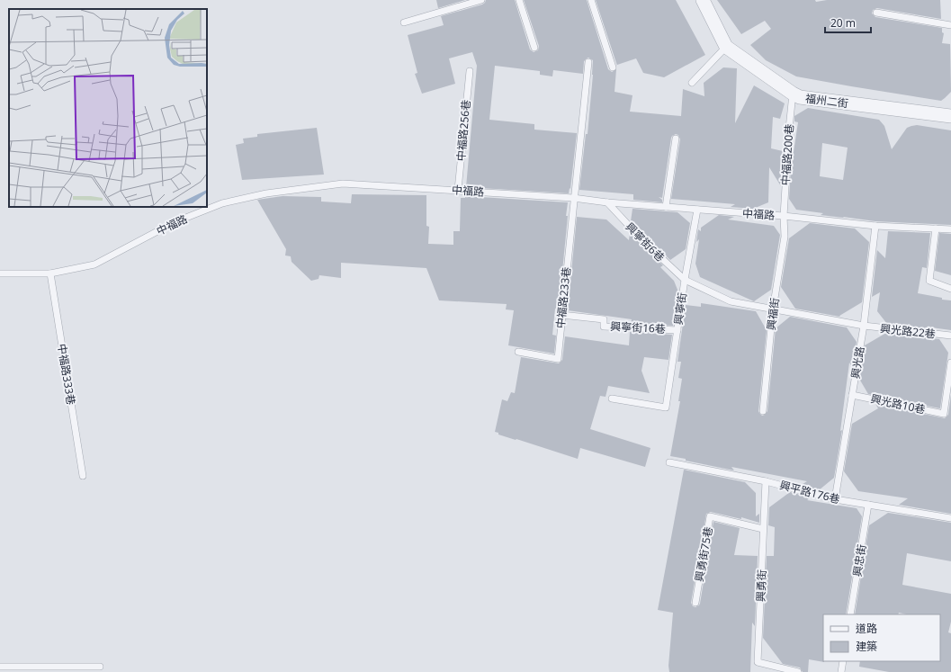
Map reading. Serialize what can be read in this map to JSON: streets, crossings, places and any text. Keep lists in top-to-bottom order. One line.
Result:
{"streets":{"street":["福州二街"],"lane":["中福路256巷","中福路200巷","中福路","興寧街6巷","中福路233巷","興寧街","興福街","興寧街16巷","興光路22巷","興光路","中福路333巷","興光路10巷","興平路176巷","興勇街75巷","興忠街","興勇街"]},"crossings":[["福州二街","中福路200巷"],["中福路256巷","中福路"],["中福路200巷","中福路"],["中福路200巷","興福街"],["中福路","興寧街6巷"],["中福路","中福路233巷"],["中福路","興寧街"],["中福路","興福街"],["中福路","興光路"],["中福路","中福路333巷"],["興寧街6巷","興寧街"],["興寧街6巷","興福街"],["興寧街6巷","興光路22巷"],["中福路233巷","興寧街16巷"],["興寧街","興寧街16巷"],["興福街","興光路22巷"],["興光路22巷","興光路"],["興光路","興光路10巷"],["興光路","興平路176巷"],["興平路176巷","興忠街"],["興平路176巷","興勇街"],["興勇街75巷","興勇街"]],"legend":["道路","建築"],"scale_bar":"20 m"}
